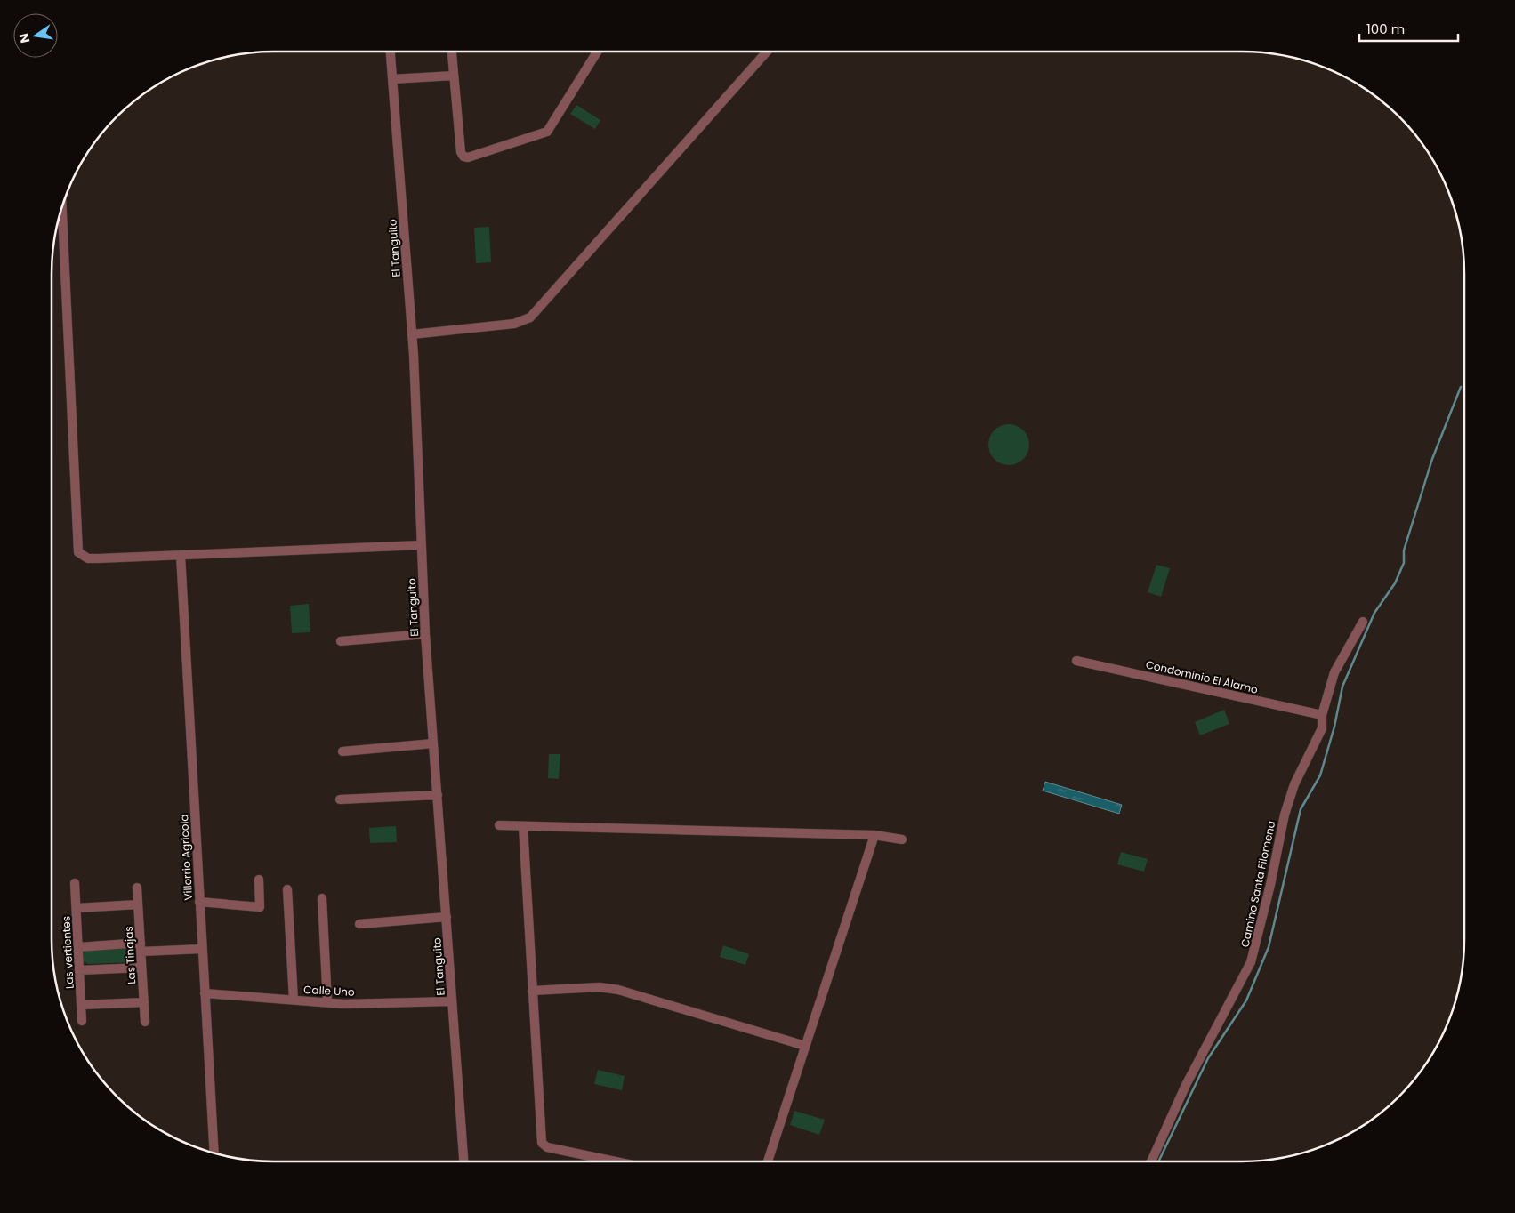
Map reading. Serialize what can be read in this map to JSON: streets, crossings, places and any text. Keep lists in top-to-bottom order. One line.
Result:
{"streets":{"street":["El Tanguito","Condominio El Álamo","Villorrio Agrícola","Camino Santa Filomena","Las vertientes","Las Tinajas","Calle Uno"]},"crossings":[["El Tanguito","Calle Uno"],["Condominio El Álamo","Camino Santa Filomena"],["Villorrio Agrícola","Calle Uno"]],"scale_bar":"100 m","north":"left"}
